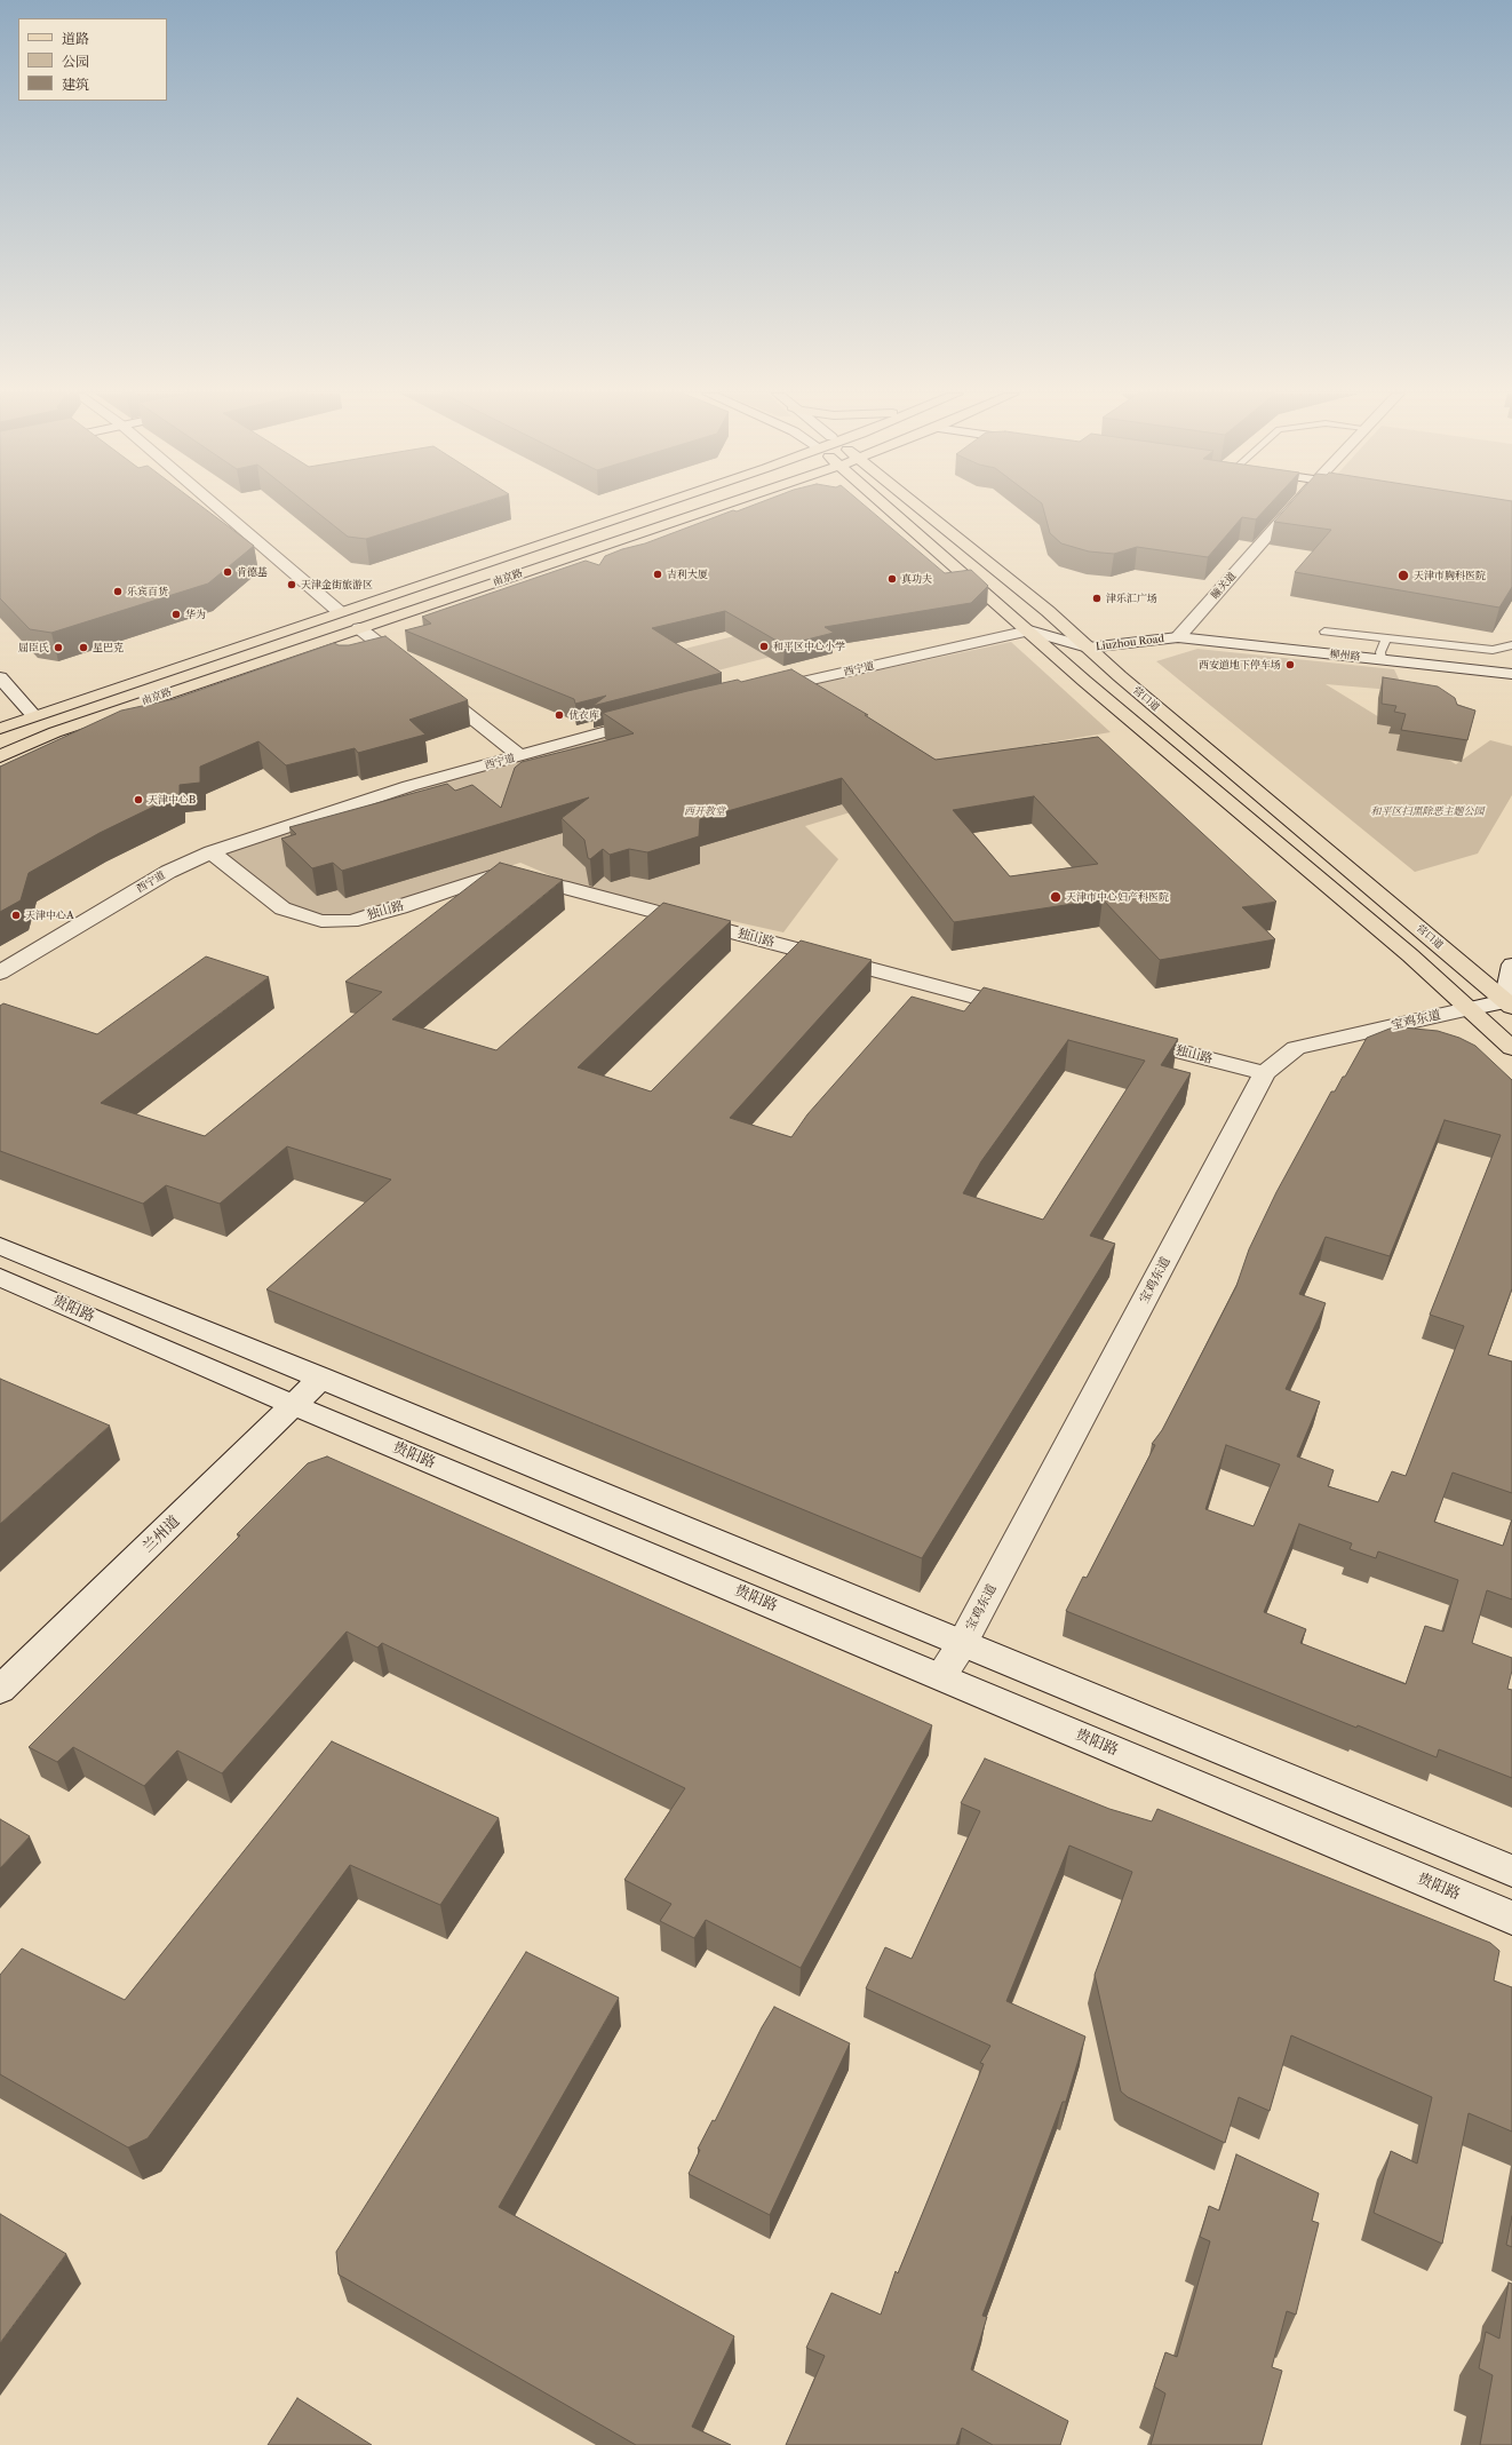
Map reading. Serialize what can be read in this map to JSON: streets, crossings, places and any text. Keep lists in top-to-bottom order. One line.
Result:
{"streets":{"main road":["南京路","营口道"],"street":["瞳关道","Liuzhou Road","柳州路","西宁道","独山路","宝鸡东道","贵阳路","兰州道"]},"crossings":[["瞳关道","Liuzhou Road"],["瞳关道","柳州路"],["Liuzhou Road","柳州路"],["Liuzhou Road","西宁道"],["Liuzhou Road","营口道"],["西宁道","独山路"],["营口道","宝鸡东道"],["独山路","宝鸡东道"],["宝鸡东道","贵阳路"],["贵阳路","兰州道"]],"parks":["西开教堂","和平区扫黑除恶主题公园"],"places":["肯德基","吉利大厦","天津市胸科医院","真功夫","天津金街旅游区","乐宾百货","津乐汇广场","华为","和平区中心小学","屈臣氏","星巴克","西安道地下停车场","优衣库","天津中心B","天津市中心妇产科医院","天津中心A"],"legend":["道路","公园","建筑"]}
